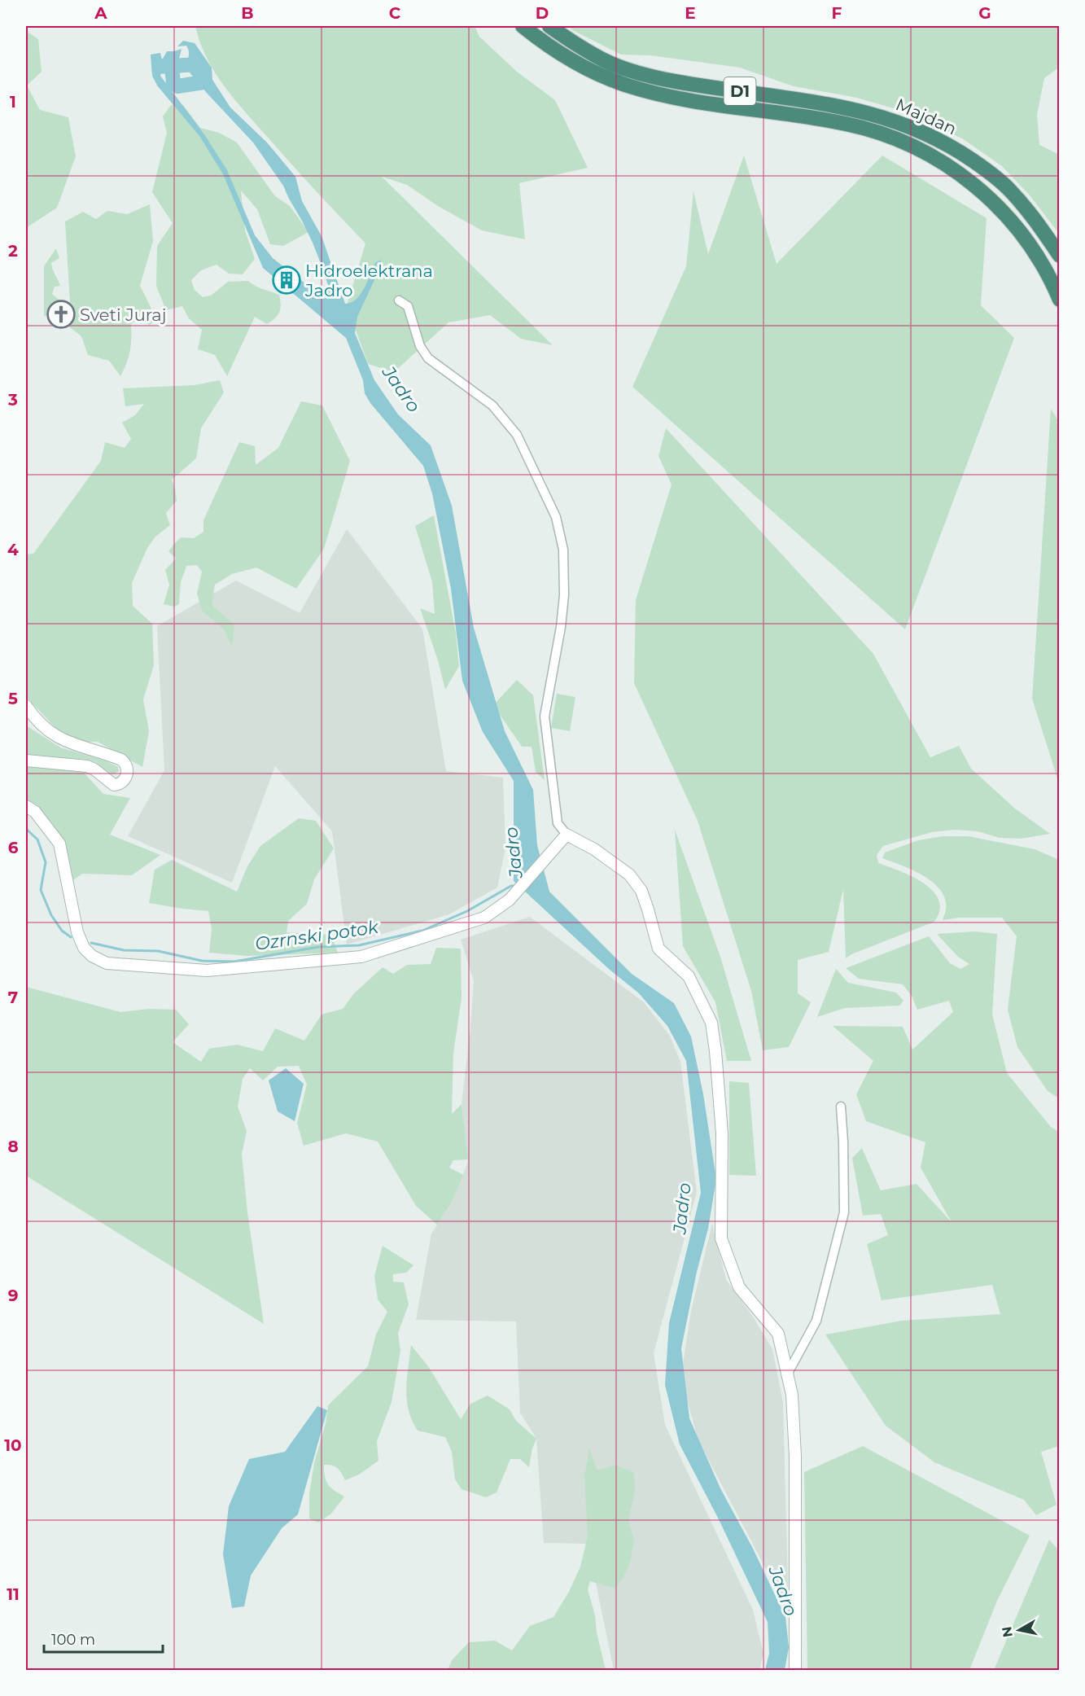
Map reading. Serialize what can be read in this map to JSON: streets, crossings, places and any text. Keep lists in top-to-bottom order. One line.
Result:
{"streets":{"highway":["D1","Majdan"]},"water":["Jadro","Ozrnski potok"],"places":{"building":["Hidroelektrana Jadro"],"church":["Sveti Juraj"]},"scale_bar":"100 m","north":"left","grid":{"columns":["A","B","C","D","E","F","G"],"rows":["1","2","3","4","5","6","7","8","9","10","11"]}}
